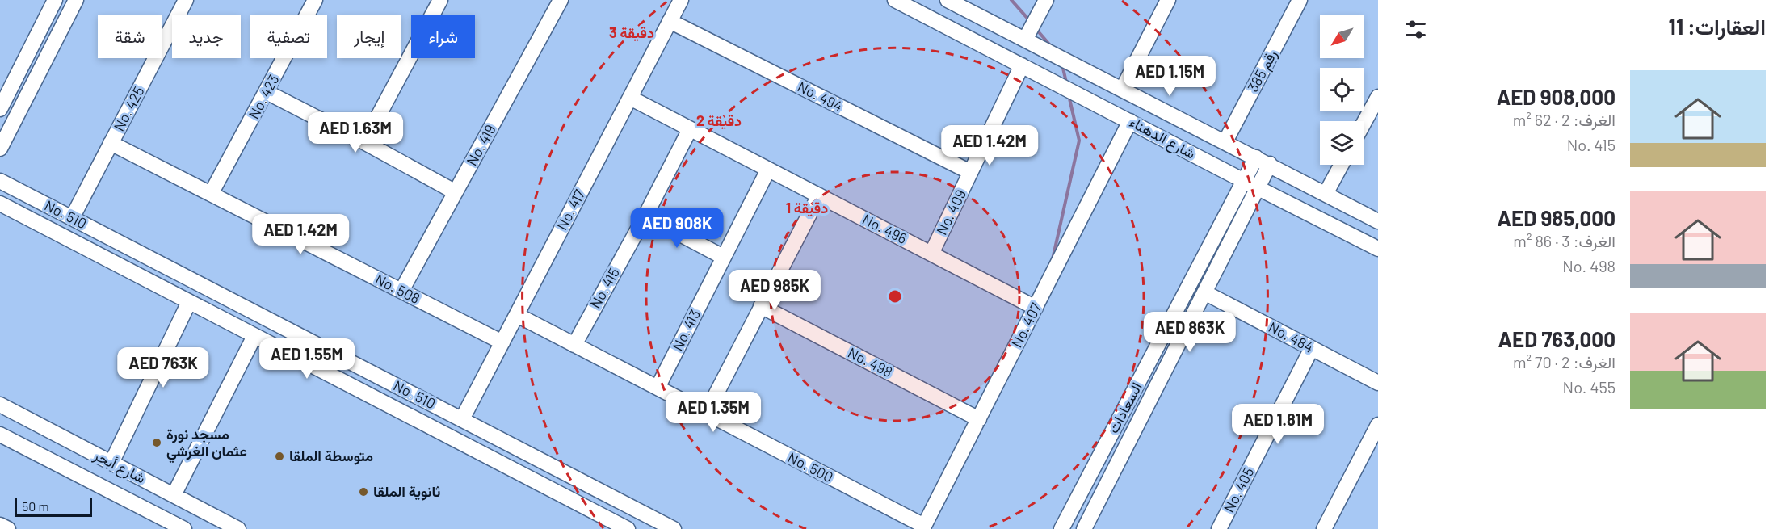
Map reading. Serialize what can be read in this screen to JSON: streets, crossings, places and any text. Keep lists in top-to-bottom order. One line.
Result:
{"streets":{"street":["رقم 385","No. 423","No. 494","No. 425","شارع الدهناء","No. 419","No. 417","No. 409","No. 510","No. 496","No. 415","No. 508","No. 407","No. 413","No. 484","No. 498","السعادات","شارع أبحر","No. 500","No. 405"]},"crossings":[["رقم 385","شارع الدهناء"],["No. 423","No. 508"],["No. 494","No. 417"],["No. 494","No. 409"],["No. 425","No. 510"],["No. 425","No. 508"],["شارع الدهناء","No. 409"],["شارع الدهناء","No. 407"],["شارع الدهناء","السعادات"],["No. 419","No. 508"],["No. 417","No. 510"],["No. 417","No. 496"],["No. 417","No. 508"],["No. 417","No. 500"],["No. 409","No. 496"],["No. 496","No. 415"],["No. 496","No. 407"],["No. 496","No. 413"],["No. 415","No. 500"],["No. 407","No. 498"],["No. 407","No. 500"],["No. 413","No. 500"],["No. 484","السعادات"],["No. 484","No. 405"]],"places":["مسجد نورة عثمان الغرشي","متوسطة الملقا","ثانوية الملقا"],"scale_bar":"50 m","north":"bottom left","page":{"heading":"العقارات: 11","chip":["شراء","إيجار","تصفية","جديد","شقة"],"price":["AED 1.15M","AED 1.63M","AED 1.42M","AED 908K","AED 1.42M","AED 985K","AED 863K","AED 1.55M","AED 763K","AED 1.35M","AED 1.81M"],"list":[{"name":"AED 908,000","note":"الغرف: 2 · 62 m² · No. 415"},{"name":"AED 985,000","note":"الغرف: 3 · 86 m² · No. 498"},{"name":"AED 763,000","note":"الغرف: 2 · 70 m² · No. 455"}],"scale":"50 m"},"rings":["3 دقيقة","2 دقيقة","1 دقيقة"]}
